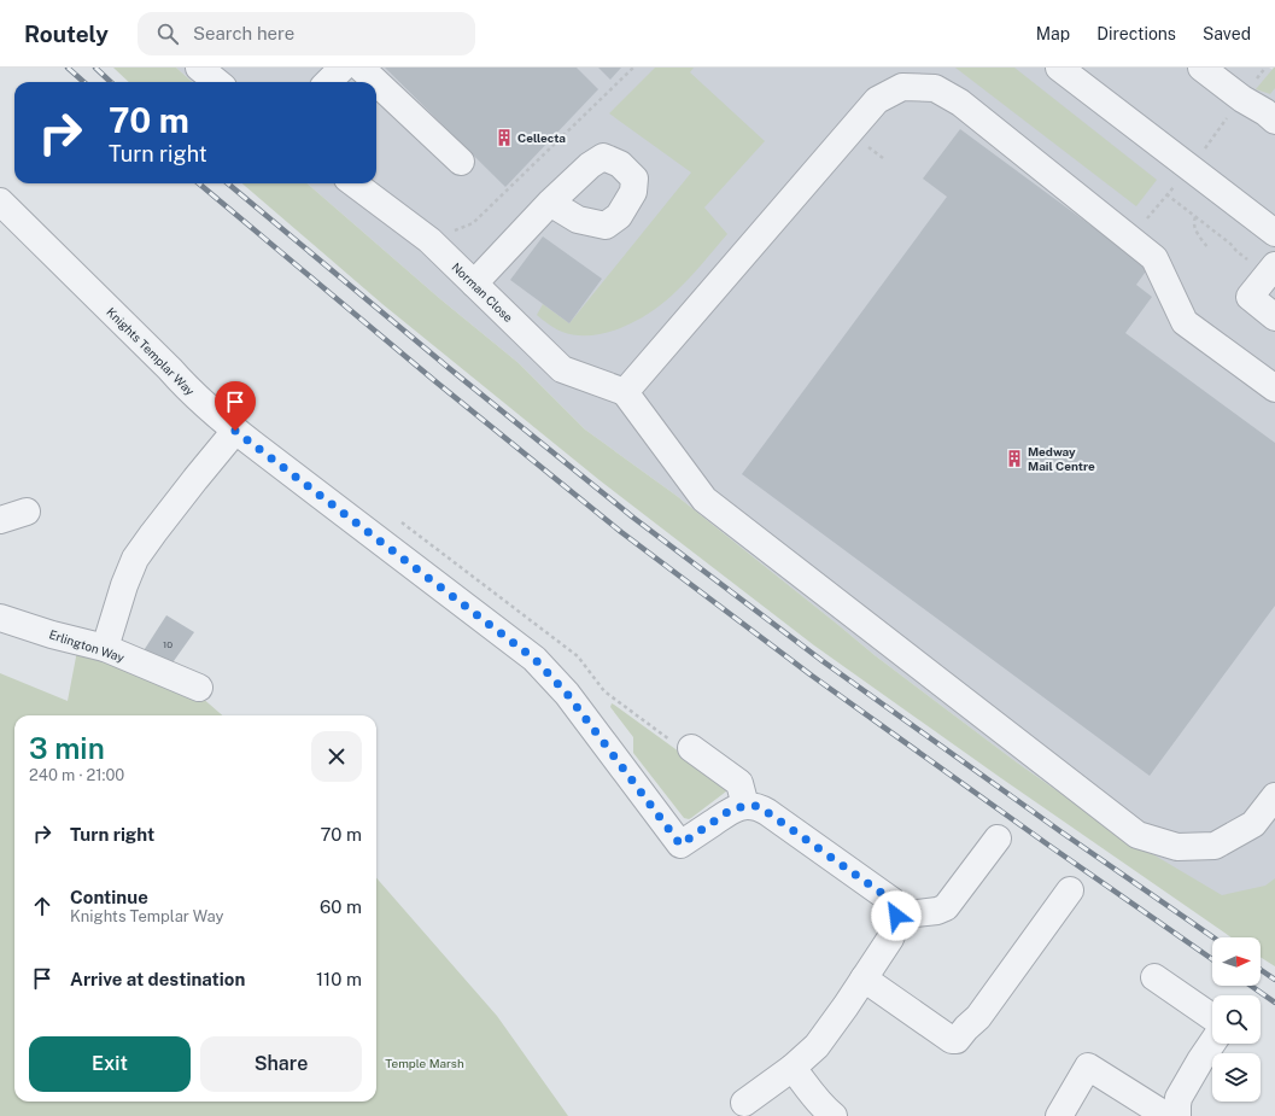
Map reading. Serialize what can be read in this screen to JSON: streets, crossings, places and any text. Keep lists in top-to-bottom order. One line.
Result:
{"streets":{"street":["Norman Close","Knights Templar Way","Erlington Way"]},"parks":["Temple Marsh"],"places":{"building":["Cellecta","Medway Mail Centre"]},"house_numbers":["10"],"north":"right","page":{"header":"Routely","search":"Search here","nav":["Map","Directions","Saved"],"turn":["70 m","Turn right"],"heading":["3 min","240 m · 21:00"],"list":[{"name":"Turn right","value":"70 m"},{"name":"Continue","note":"Knights Templar Way","value":"60 m"},{"name":"Arrive at destination","value":"110 m"}],"buttons":["Exit","Share"]}}
